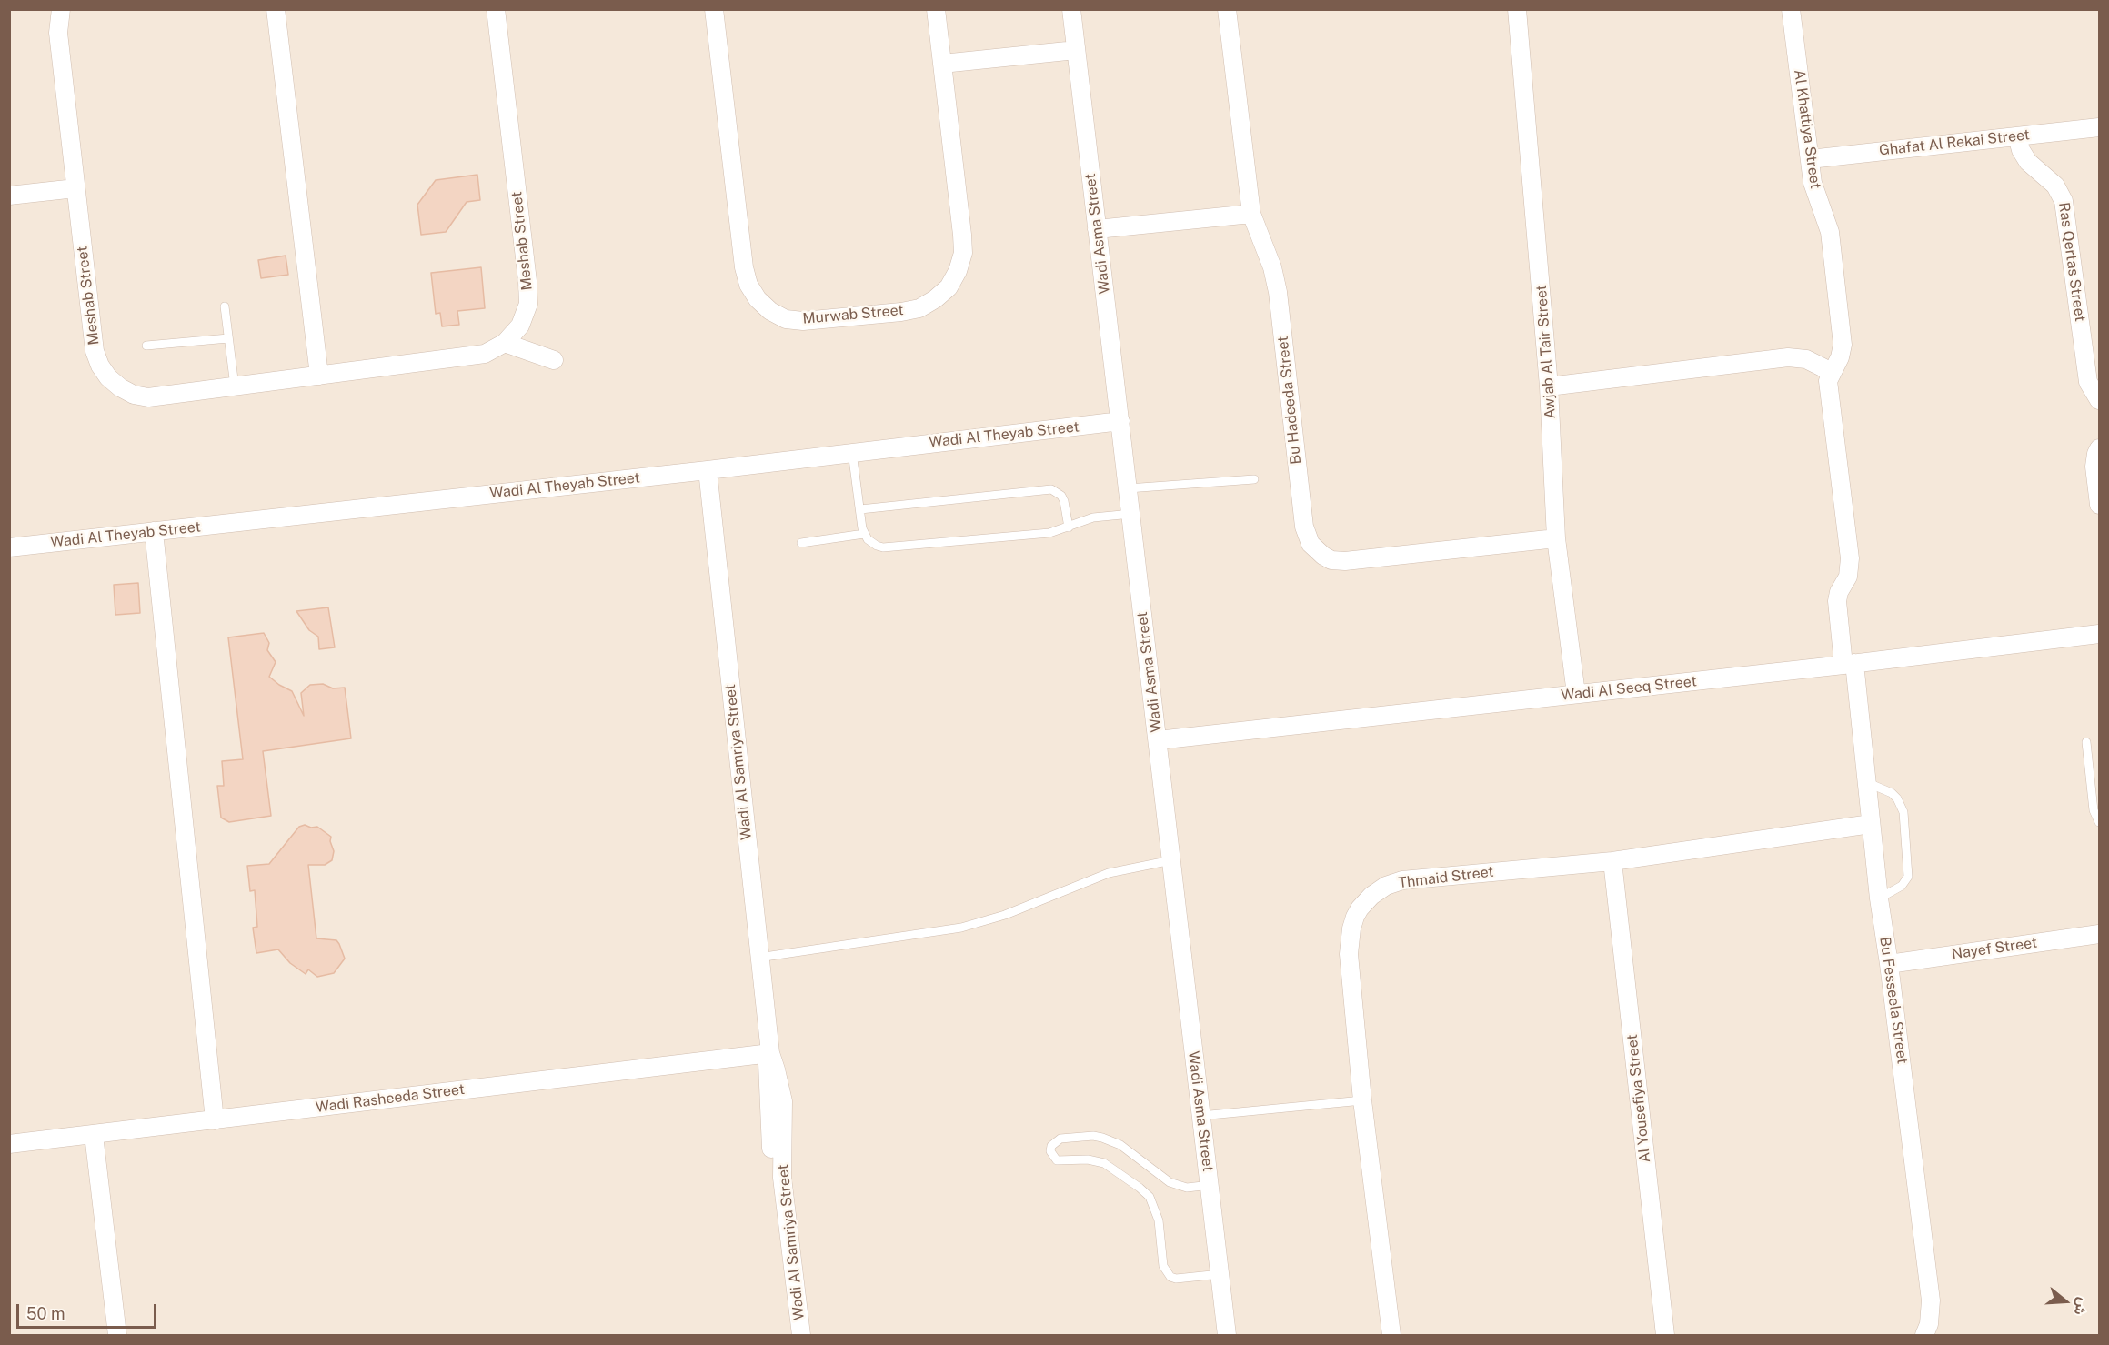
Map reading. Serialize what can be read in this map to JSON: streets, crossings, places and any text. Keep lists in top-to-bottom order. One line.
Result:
{"streets":{"street":["Al Khattiya Street","Ghafat Al Rekai Street","Wadi Asma Street","Meshab Street","Ras Qertas Street","Murwab Street","Awjab Al Tair Street","Bu Hadeeda Street","Wadi Al Theyab Street","Wadi Al Seeq Street","Wadi Al Samriya Street","Thmaid Street","Nayef Street","Bu Fesseela Street","Wadi Rasheeda Street","Al Yousefiya Street"]},"crossings":[["Al Khattiya Street","Ghafat Al Rekai Street"],["Al Khattiya Street","Wadi Al Seeq Street"],["Al Khattiya Street","Bu Fesseela Street"],["Ghafat Al Rekai Street","Ras Qertas Street"],["Wadi Asma Street","Wadi Al Theyab Street"],["Wadi Asma Street","Wadi Al Seeq Street"],["Awjab Al Tair Street","Bu Hadeeda Street"],["Awjab Al Tair Street","Wadi Al Seeq Street"],["Wadi Al Theyab Street","Wadi Al Samriya Street"],["Wadi Al Seeq Street","Bu Fesseela Street"],["Wadi Al Samriya Street","Wadi Rasheeda Street"],["Thmaid Street","Bu Fesseela Street"],["Thmaid Street","Al Yousefiya Street"],["Nayef Street","Bu Fesseela Street"]],"scale_bar":"50 m","north":"right"}
